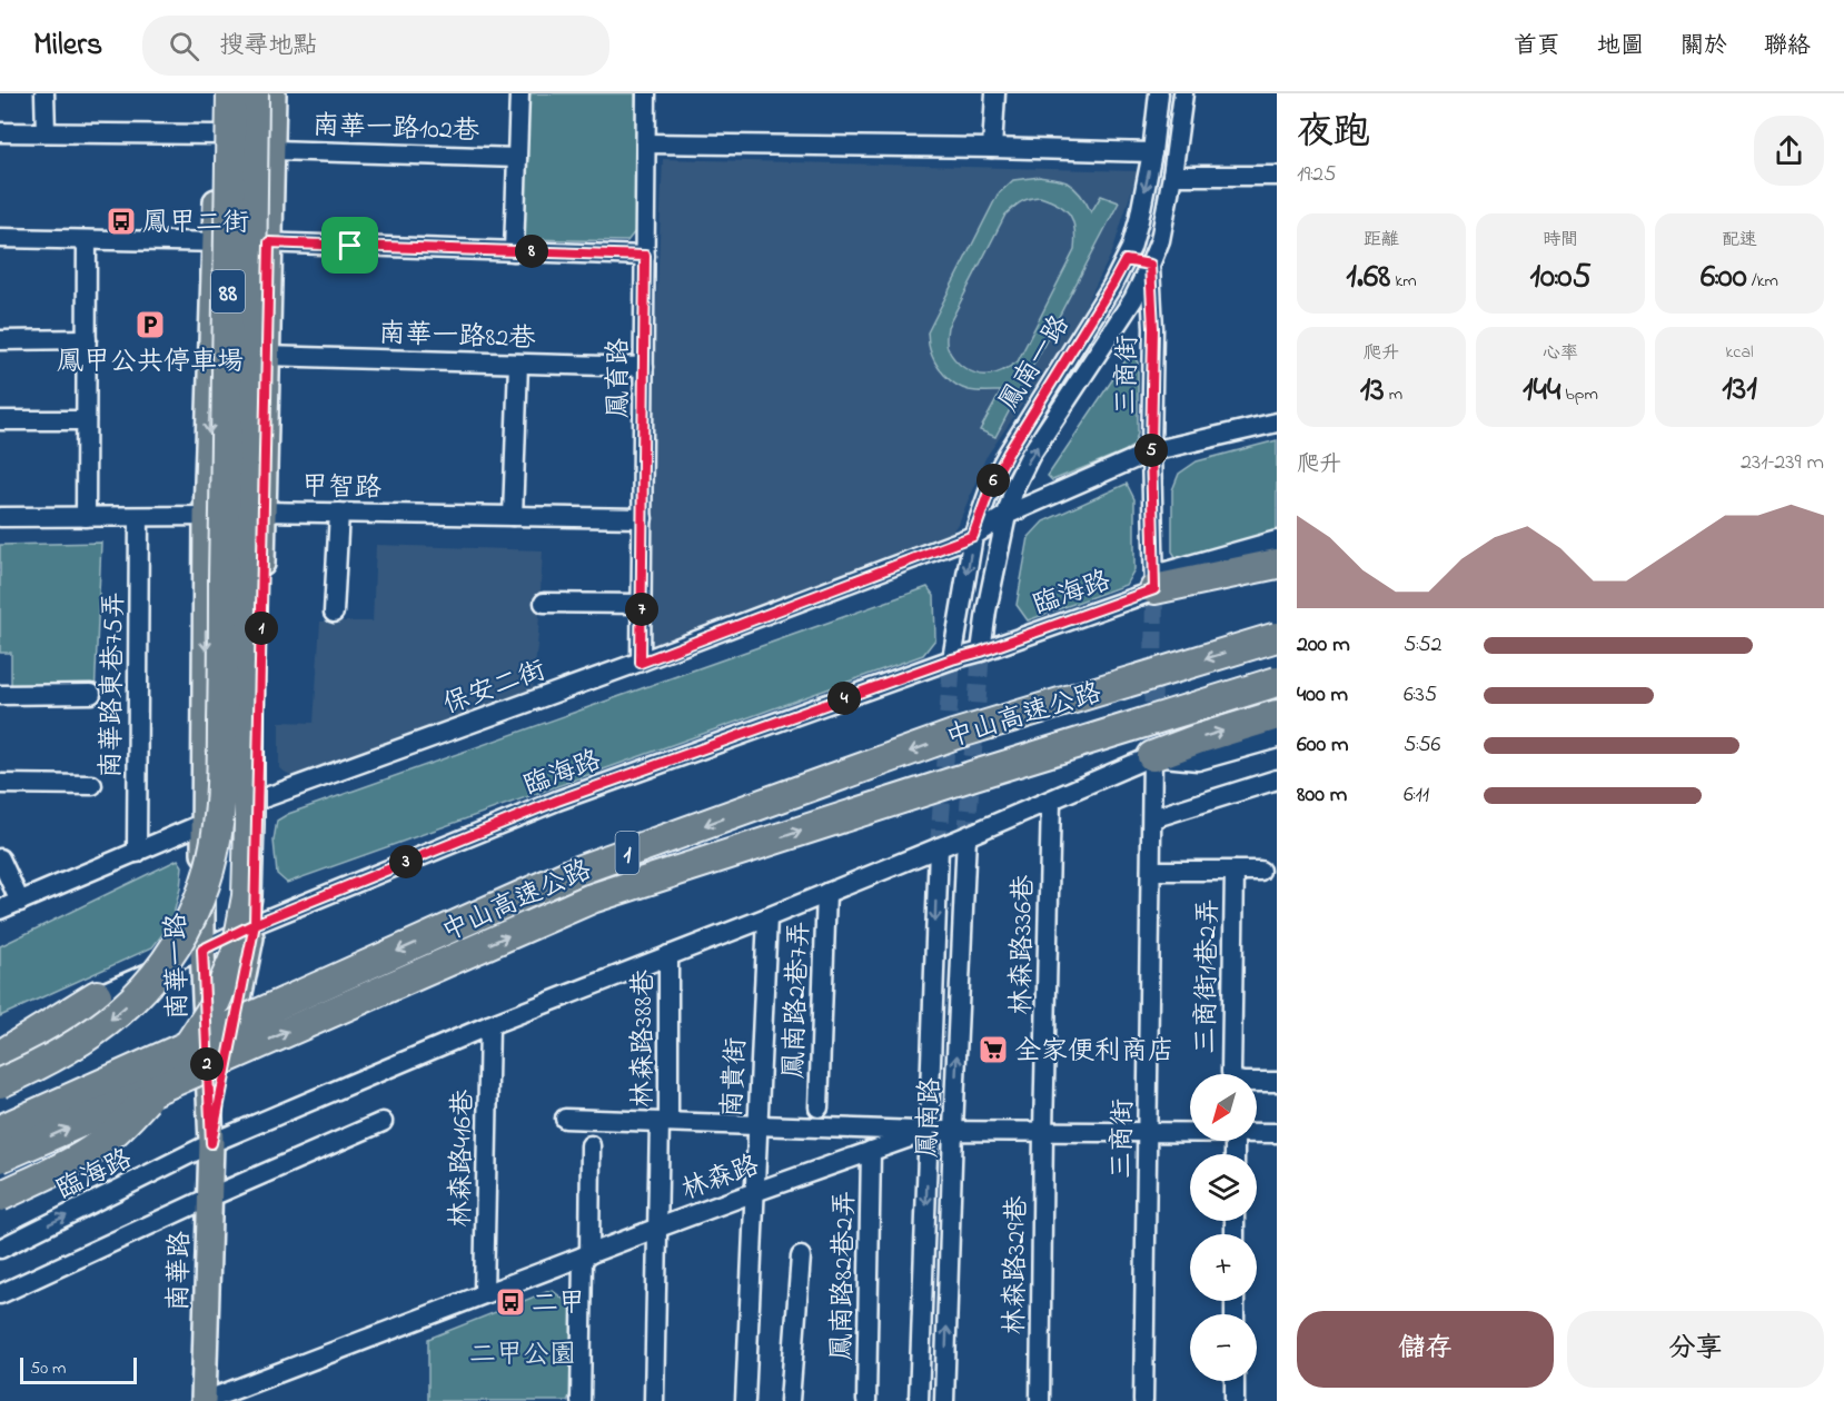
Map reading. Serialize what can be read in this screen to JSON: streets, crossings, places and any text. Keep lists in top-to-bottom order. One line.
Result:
{"streets":{"highway":["88","中山高速公路","1"],"main road":["南華一路","南華路"],"street":["南華一路102巷","南華一路82巷","鳳南一路","三商街","鳳育路","甲智路","臨海路","南華路東巷75弄","保安二街","林森路336巷","三商街1巷2弄","鳳南路2巷7弄","林森路388巷","南貴街","鳳南路","林森路416巷","林森路","林森路329巷","鳳南路82巷2弄"]},"crossings":[["南華一路82巷","鳳育路"],["鳳南一路","三商街"],["鳳南一路","臨海路"],["鳳南一路","保安二街"],["三商街","臨海路"],["三商街","保安二街"],["三商街","林森路"],["鳳育路","甲智路"],["鳳育路","保安二街"],["甲智路","南華路東巷75弄"],["甲智路","南華一路"],["臨海路","林森路336巷"],["臨海路","南華一路"],["臨海路","鳳南路2巷7弄"],["臨海路","林森路388巷"],["臨海路","南貴街"],["臨海路","鳳南路"],["臨海路","林森路416巷"],["臨海路","南華路"],["南華路東巷75弄","保安二街"],["保安二街","南華一路"],["林森路336巷","林森路"],["林森路336巷","林森路329巷"],["南華一路","南華路"],["林森路388巷","林森路"],["南貴街","林森路"],["鳳南路","林森路"],["林森路416巷","林森路"],["林森路","林森路329巷"],["林森路","南華路"],["林森路","鳳南路82巷2弄"]],"parks":["二甲公園"],"places":{"bus stop":["鳳甲二街","二甲"],"parking":["鳳甲公共停車場"],"supermarket":["全家便利商店"]},"scale_bar":"50 m","north":"bottom left","page":{"header":"Milers","search":"搜尋地點","nav":["首頁","地圖","關於","聯絡"],"heading":["夜跑","19:25"],"stats":[["距離","1.68 km"],["時間","10:05"],["配速","6:00 /km"],["爬升","13 m"],["心率","144 bpm"],["kcal","131"]],"pins":["8","5","6","7","1","4","3","2"],"chart":["爬升","231–239 m"],"list":[{"name":"200 m","note":"5:52"},{"name":"400 m","note":"6:35"},{"name":"600 m","note":"5:56"},{"name":"800 m","note":"6:11"}],"map_buttons":["+","−"],"buttons":["儲存","分享"],"scale":"50 m"}}
